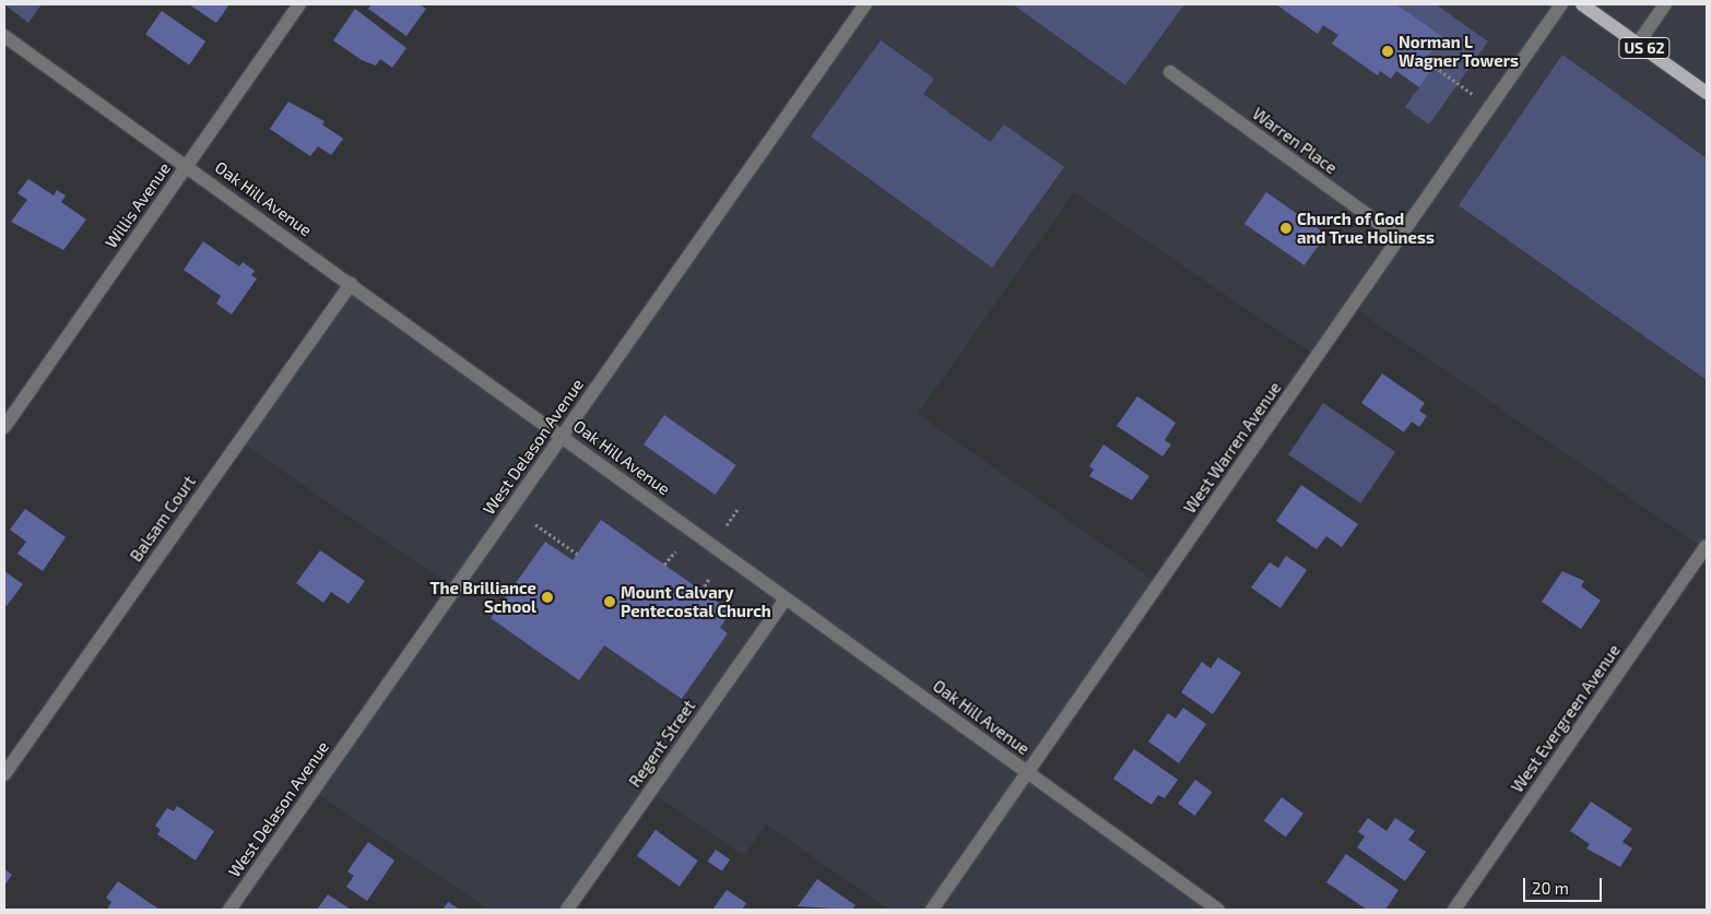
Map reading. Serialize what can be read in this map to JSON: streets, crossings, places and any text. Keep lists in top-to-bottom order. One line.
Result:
{"streets":{"main road":["US 62"],"street":["Warren Place","Oak Hill Avenue","Willis Avenue","West Delason Avenue","West Warren Avenue","Balsam Court","West Evergreen Avenue","Regent Street"]},"crossings":[["Warren Place","West Warren Avenue"],["Oak Hill Avenue","Willis Avenue"],["Oak Hill Avenue","West Delason Avenue"],["Oak Hill Avenue","West Warren Avenue"],["Oak Hill Avenue","Balsam Court"],["Oak Hill Avenue","Regent Street"]],"places":["Norman L Wagner Towers","Church of God and True Holiness","The Brilliance School","Mount Calvary Pentecostal Church"],"scale_bar":"20 m"}
